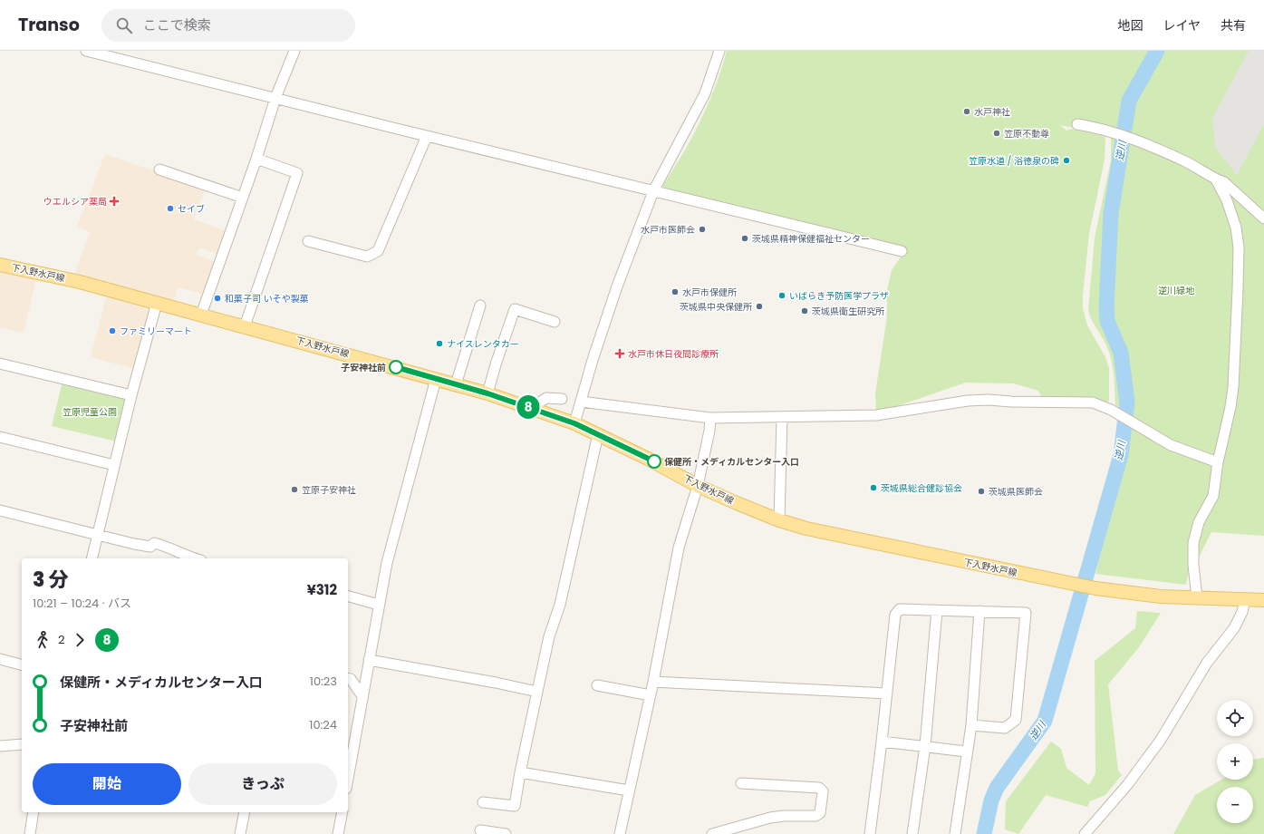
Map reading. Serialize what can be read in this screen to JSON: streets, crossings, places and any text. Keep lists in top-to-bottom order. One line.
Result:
{"streets":{"main road":["下入野水戸線"]},"water":["逆川"],"parks":["逆川緑地","笠原児童公園"],"places":{"other":["水戸神社","笠原不動尊","笠原水道 / 浴徳泉の碑","セイブ","水戸市医師会","茨城県精神保健福祉センター","水戸市保健所","いばらき予防医学プラザ","和菓子司 いそや製菓","茨城県中央保健所","茨城県衛生研究所","ファミリーマート","ナイスレンタカー","子安神社前","保健所・メディカルセンター入口","茨城県総合健診協会","笠原子安神社","茨城県医師会"],"health":["ウエルシア薬局","水戸市休日夜間診療所"]},"lines":["bus line 8"],"page":{"header":"Transo","search":"ここで検索","nav":["地図","レイヤ","共有"],"on_map":"8","heading":["3 分","10:21 – 10:24 · バス","¥312"],"legs":["2","8"],"list":[{"name":"保健所・メディカルセンター入口","value":"10:23"},{"name":"子安神社前","value":"10:24"}],"map_buttons":["+","−"],"buttons":["開始","きっぷ"]}}
